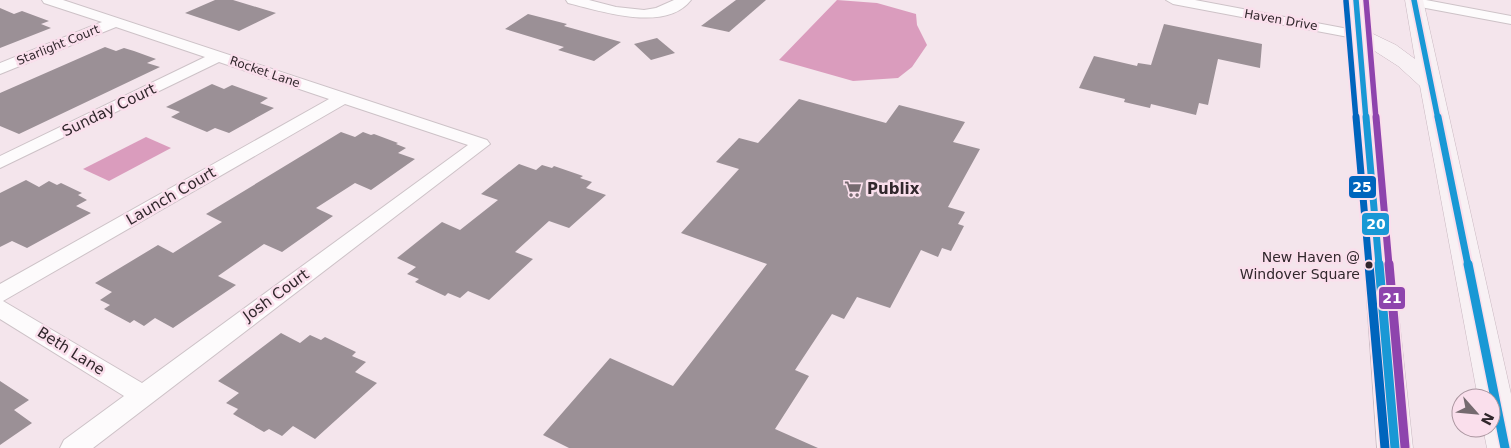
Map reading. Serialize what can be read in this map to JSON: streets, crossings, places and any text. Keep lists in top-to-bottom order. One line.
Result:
{"streets":{"street":["Haven Drive","Starlight Court","Rocket Lane","Sunday Court","Launch Court","Josh Court","Beth Lane"]},"crossings":[["Starlight Court","Rocket Lane"],["Rocket Lane","Sunday Court"],["Rocket Lane","Launch Court"],["Rocket Lane","Josh Court"],["Josh Court","Beth Lane"]],"places":{"supermarket":["Publix"],"other":["New Haven @ Windover Square"]},"lines":["transit line 20","transit line 21","transit line 25"],"north":"bottom right"}
